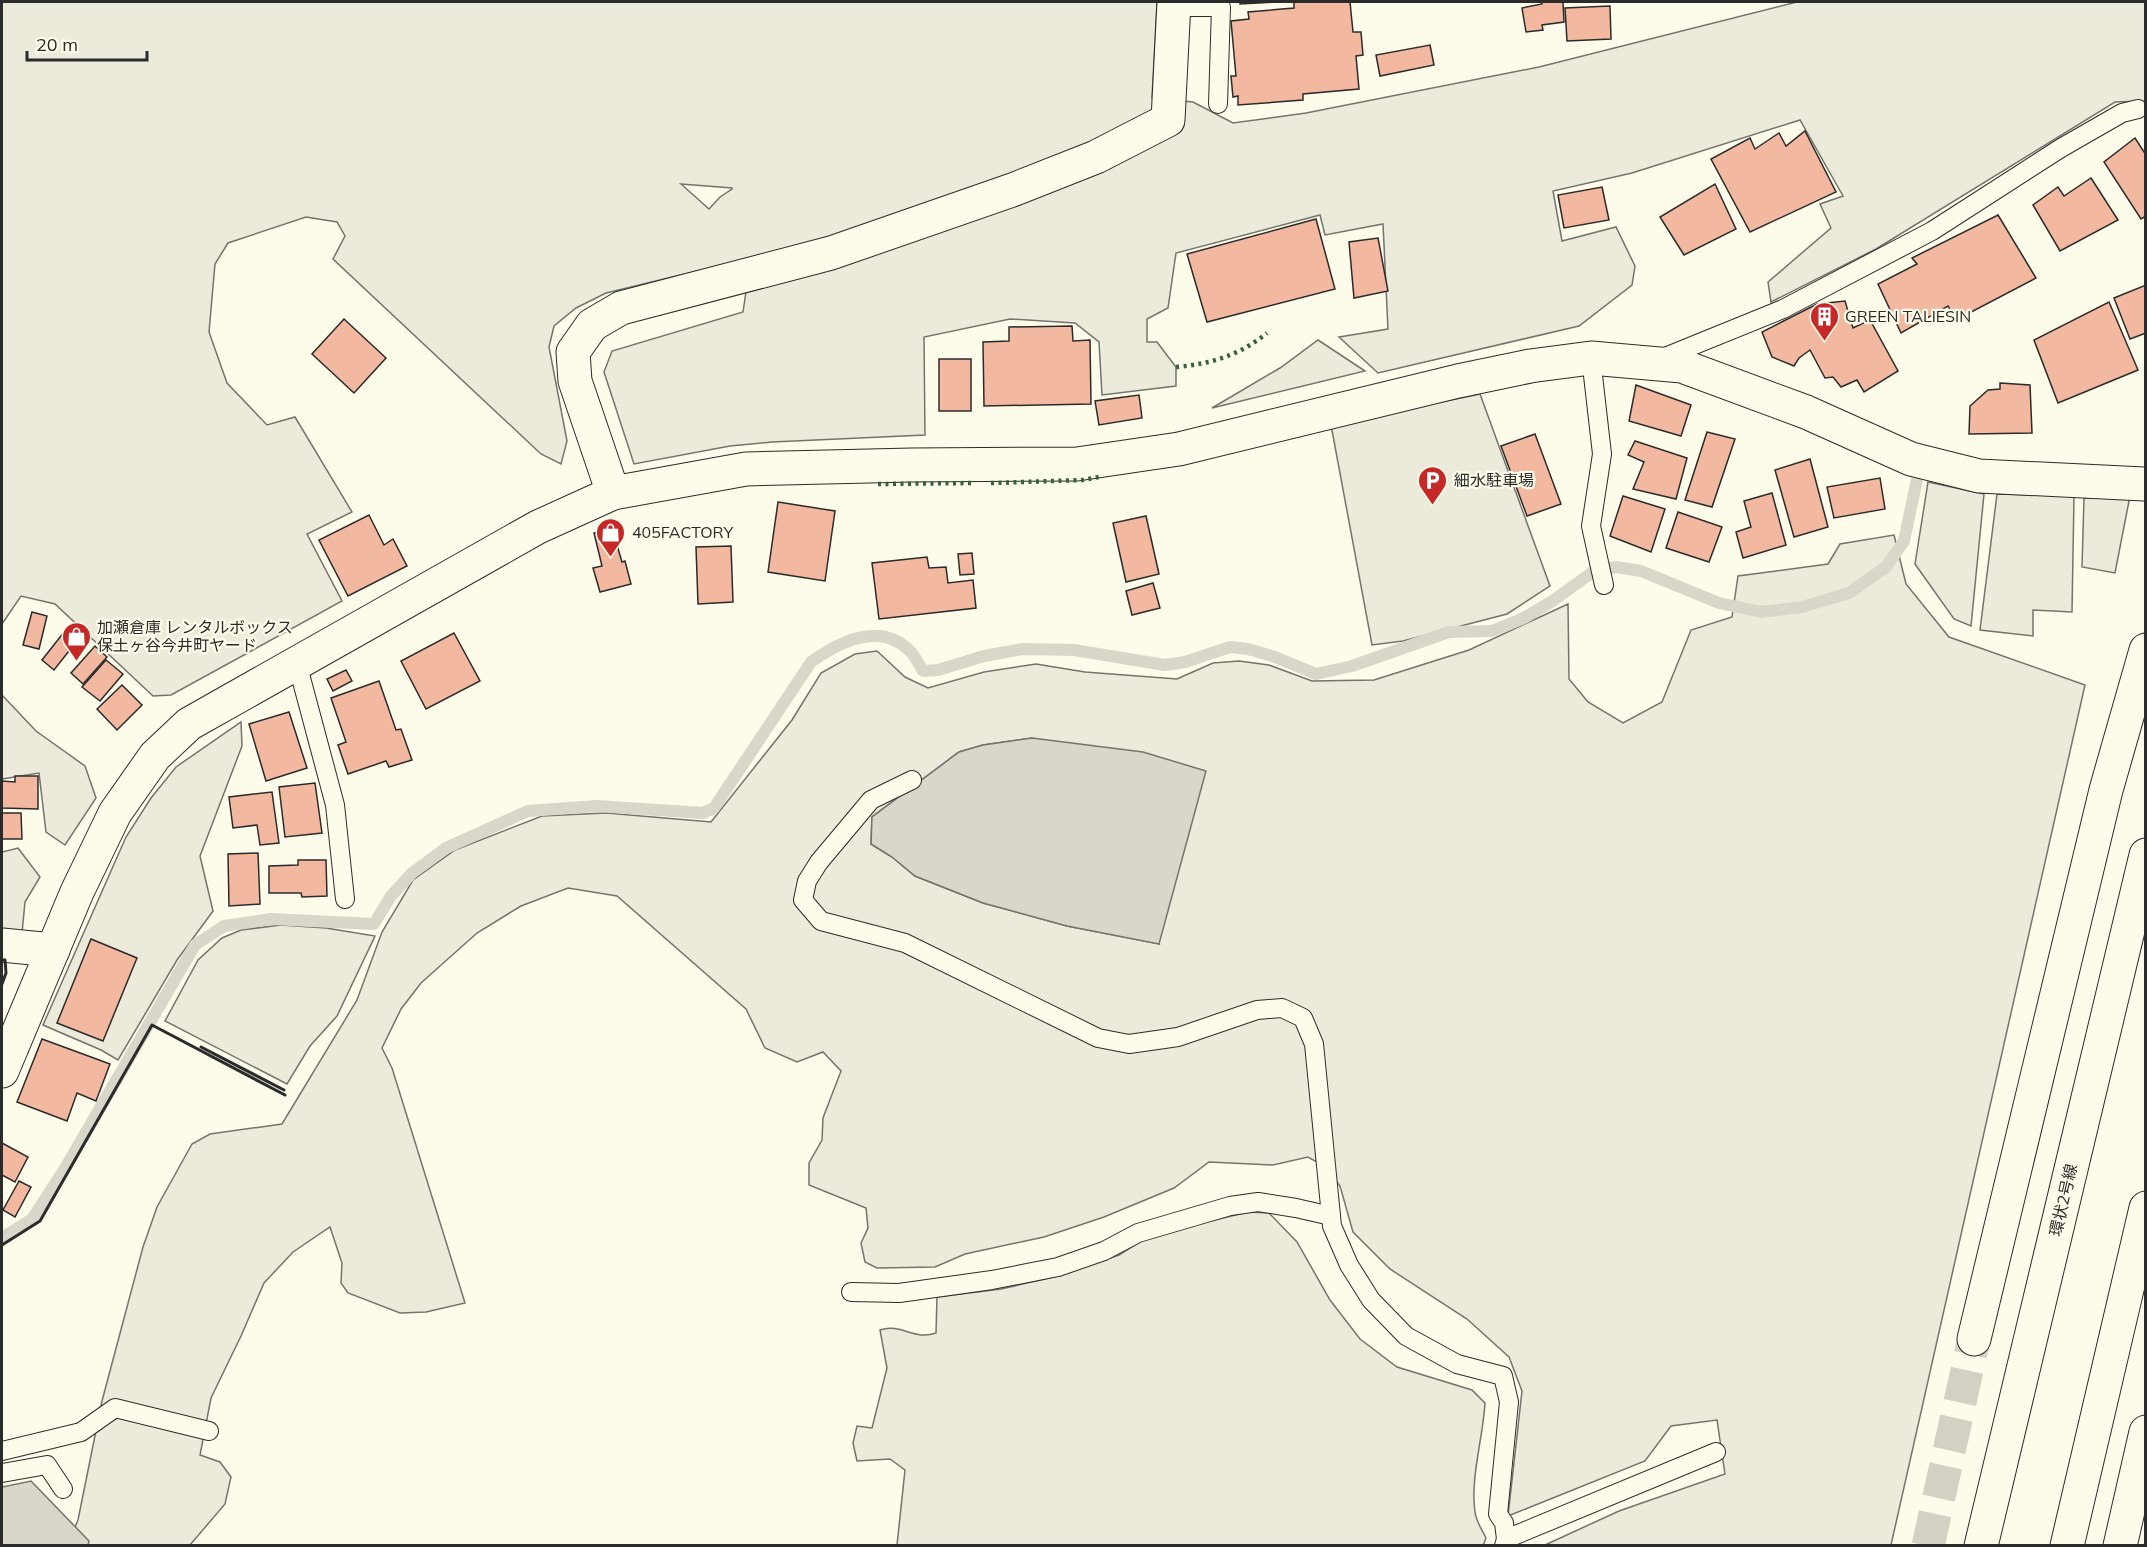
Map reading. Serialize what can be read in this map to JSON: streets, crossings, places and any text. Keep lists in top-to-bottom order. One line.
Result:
{"streets":{"street":["環状2号線"]},"places":{"building":["GREEN TALIESIN"],"parking":["細水駐車場"],"shop":["405FACTORY","加瀬倉庫 レンタルボックス 保土ヶ谷今井町ヤード"]},"scale_bar":"20 m"}
